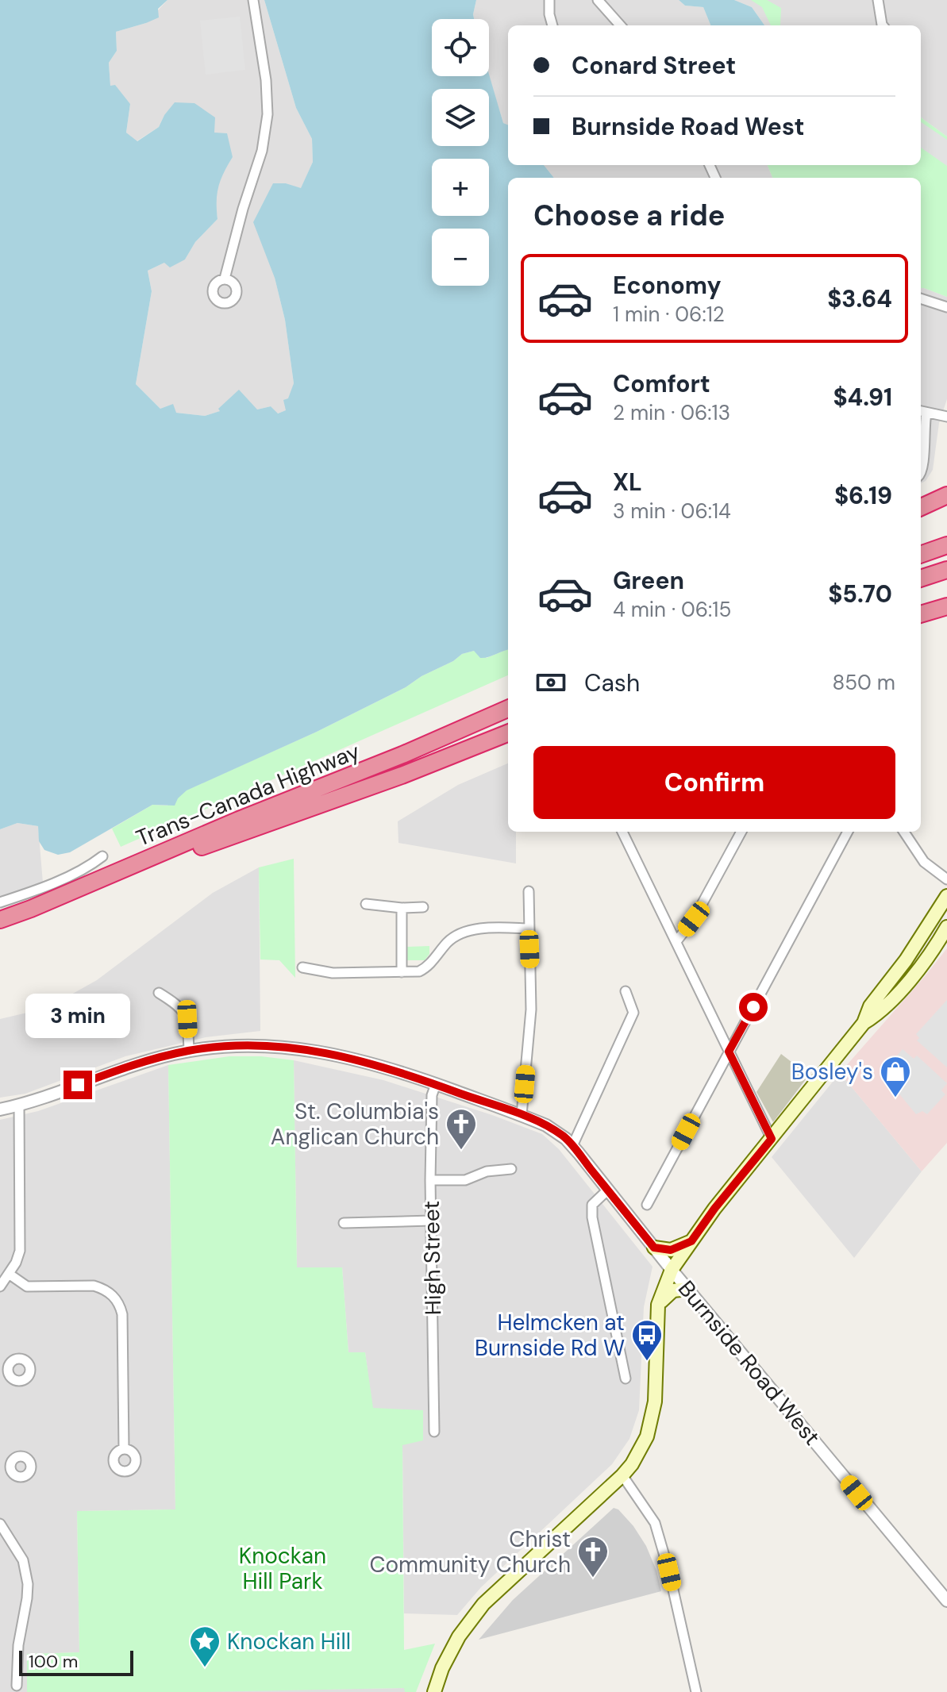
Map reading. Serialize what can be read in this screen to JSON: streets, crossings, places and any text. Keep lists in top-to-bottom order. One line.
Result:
{"streets":{"highway":["Trans-Canada Highway"],"street":["High Street","Burnside Road West"]},"crossings":[["High Street","Burnside Road West"]],"parks":["Knockan Hill Park"],"places":{"shop":["Bosley's"],"church":["St. Columbia's Anglican Church","Christ Community Church"],"bus stop":["Helmcken at Burnside Rd W"],"place":["Knockan Hill"]},"scale_bar":"100 m","page":{"map_buttons":["+","−"],"banner":["Conard Street","Burnside Road West"],"heading":"Choose a ride","list":[{"name":"Economy","note":"1 min · 06:12","value":"$3.64"},{"name":"Comfort","note":"2 min · 06:13","value":"$4.91"},{"name":"XL","note":"3 min · 06:14","value":"$6.19"},{"name":"Green","note":"4 min · 06:15","value":"$5.70"}],"pay":["Cash","850 m"],"buttons":"Confirm","bubble":"3 min","scale":"100 m"}}
